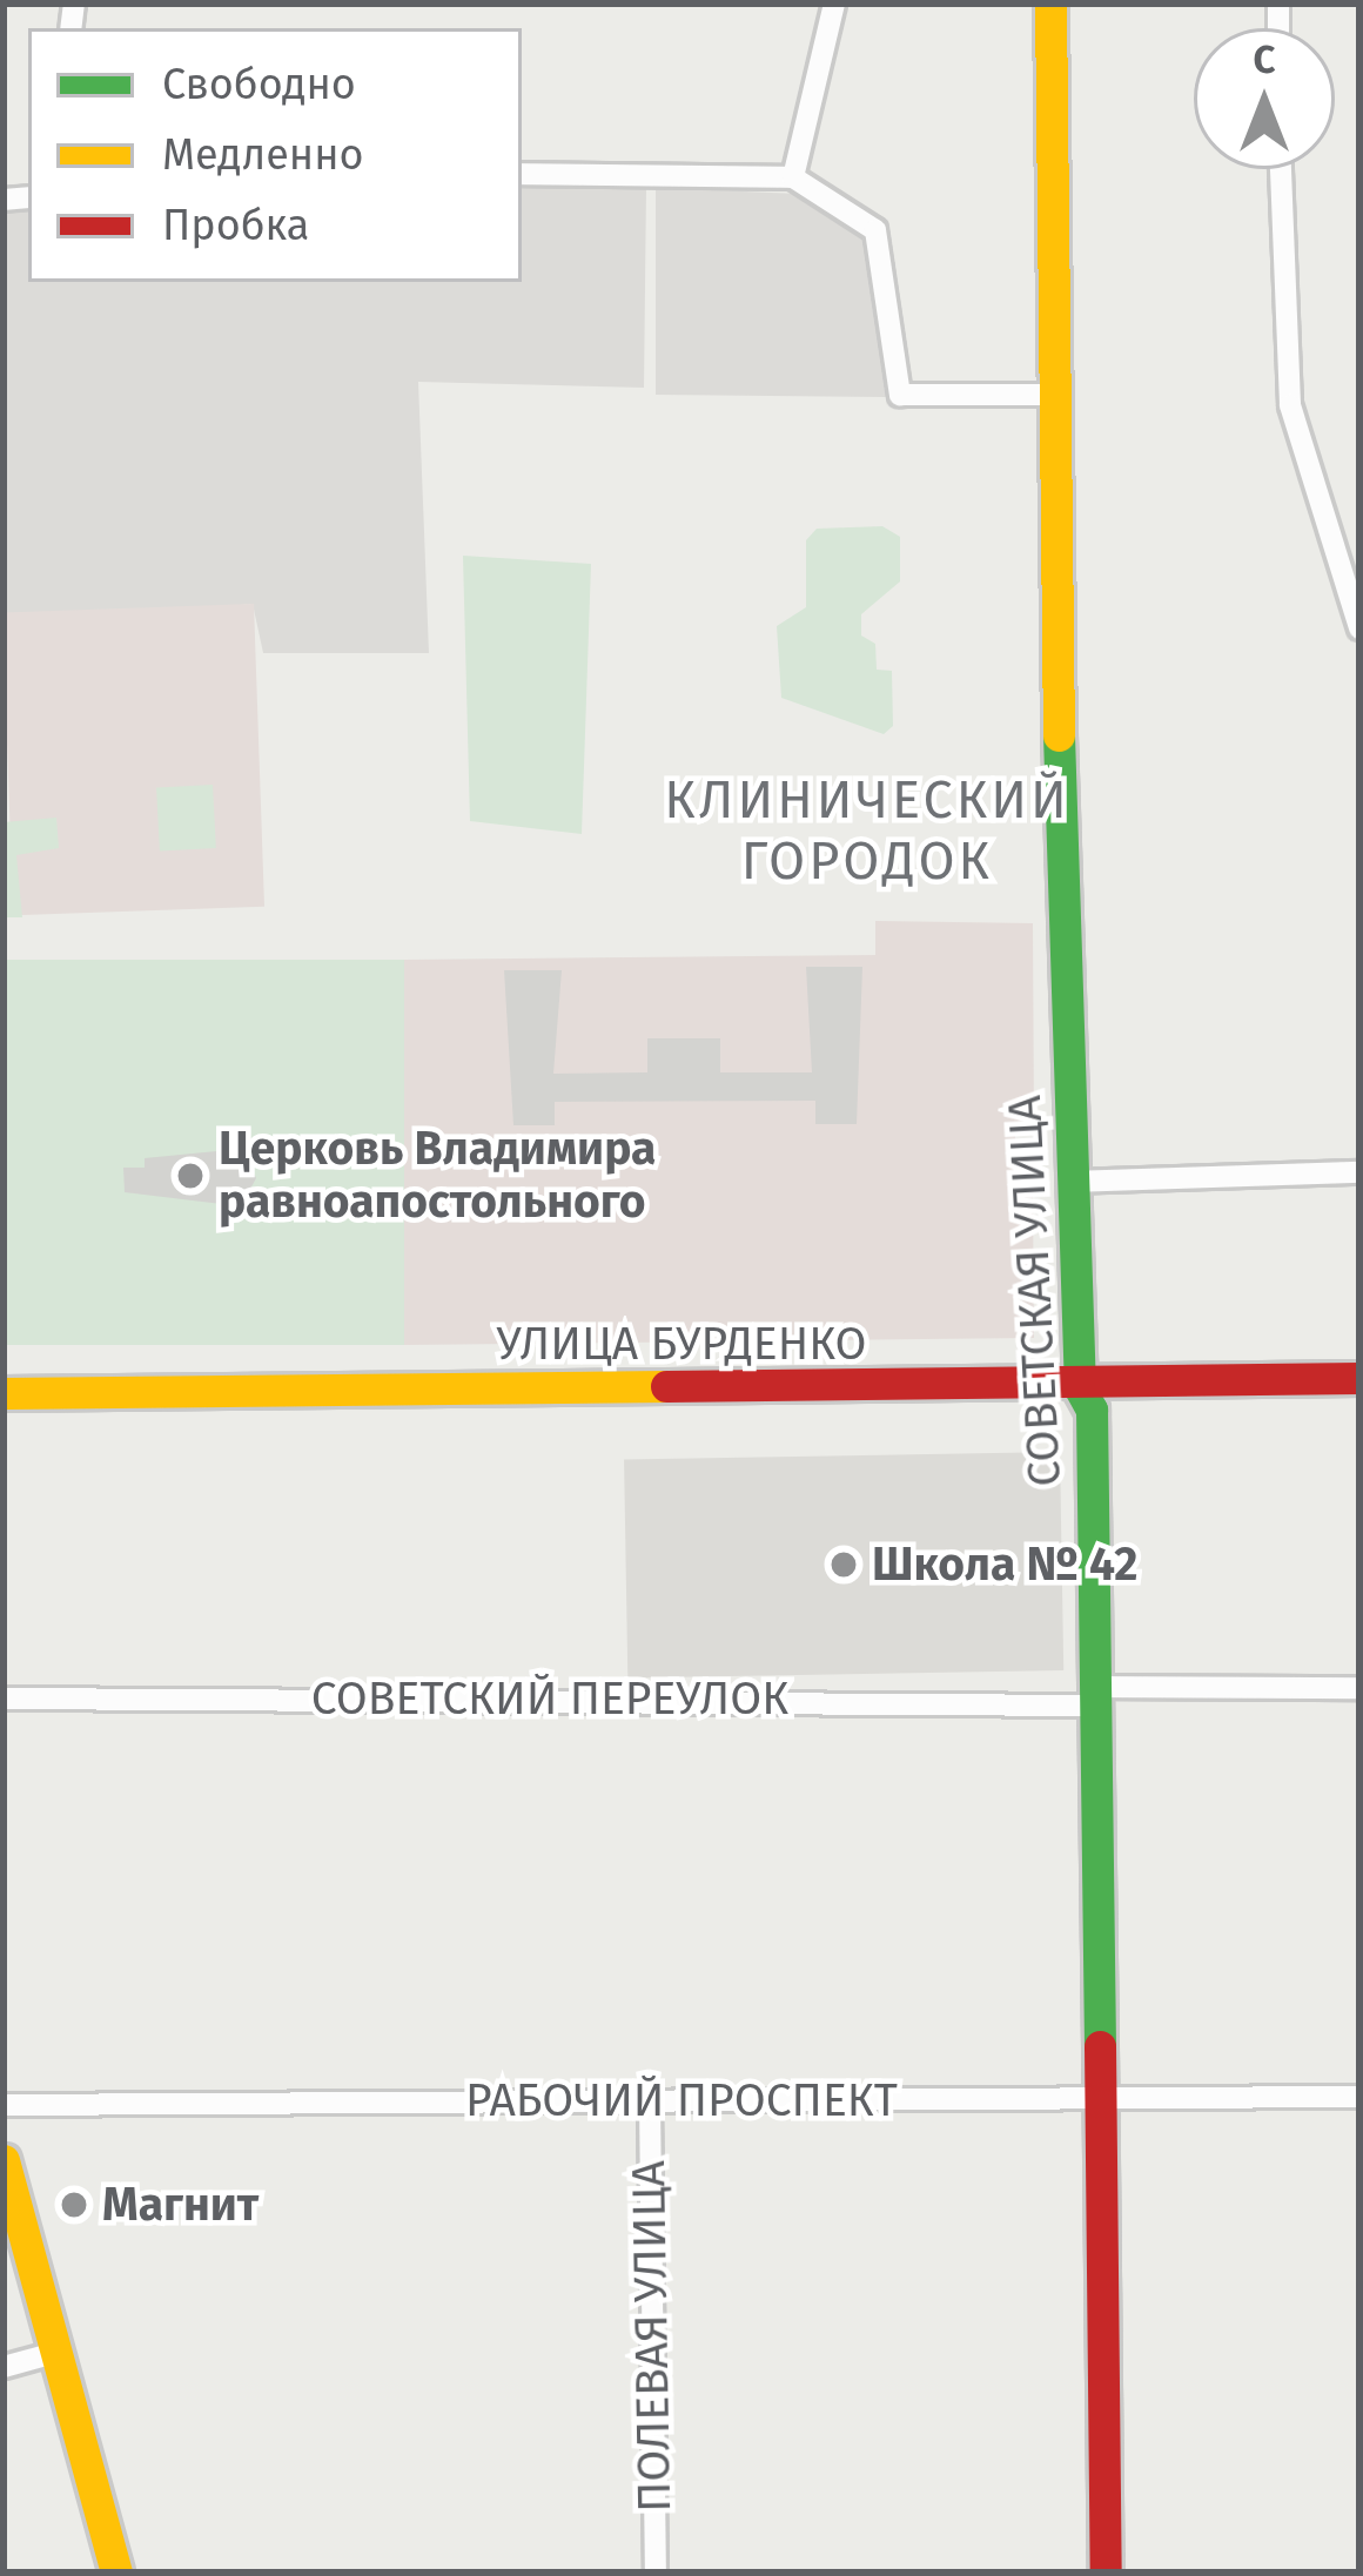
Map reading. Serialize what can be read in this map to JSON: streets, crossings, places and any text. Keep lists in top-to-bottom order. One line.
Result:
{"streets":{"main road":["СОВЕТСКАЯ УЛИЦА","УЛИЦА БУРДЕНКО"],"street":["СОВЕТСКИЙ ПЕРЕУЛОК","РАБОЧИЙ ПРОСПЕКТ","ПОЛЕВАЯ УЛИЦА"]},"crossings":[["СОВЕТСКАЯ УЛИЦА","УЛИЦА БУРДЕНКО"],["СОВЕТСКАЯ УЛИЦА","СОВЕТСКИЙ ПЕРЕУЛОК"],["СОВЕТСКАЯ УЛИЦА","РАБОЧИЙ ПРОСПЕКТ"],["РАБОЧИЙ ПРОСПЕКТ","ПОЛЕВАЯ УЛИЦА"]],"districts":["КЛИНИЧЕСКИЙ ГОРОДОК"],"places":["Церковь Владимира равноапостольного","Школа № 42","Магнит"],"legend":["Свободно","Медленно","Пробка"],"north":"top"}
